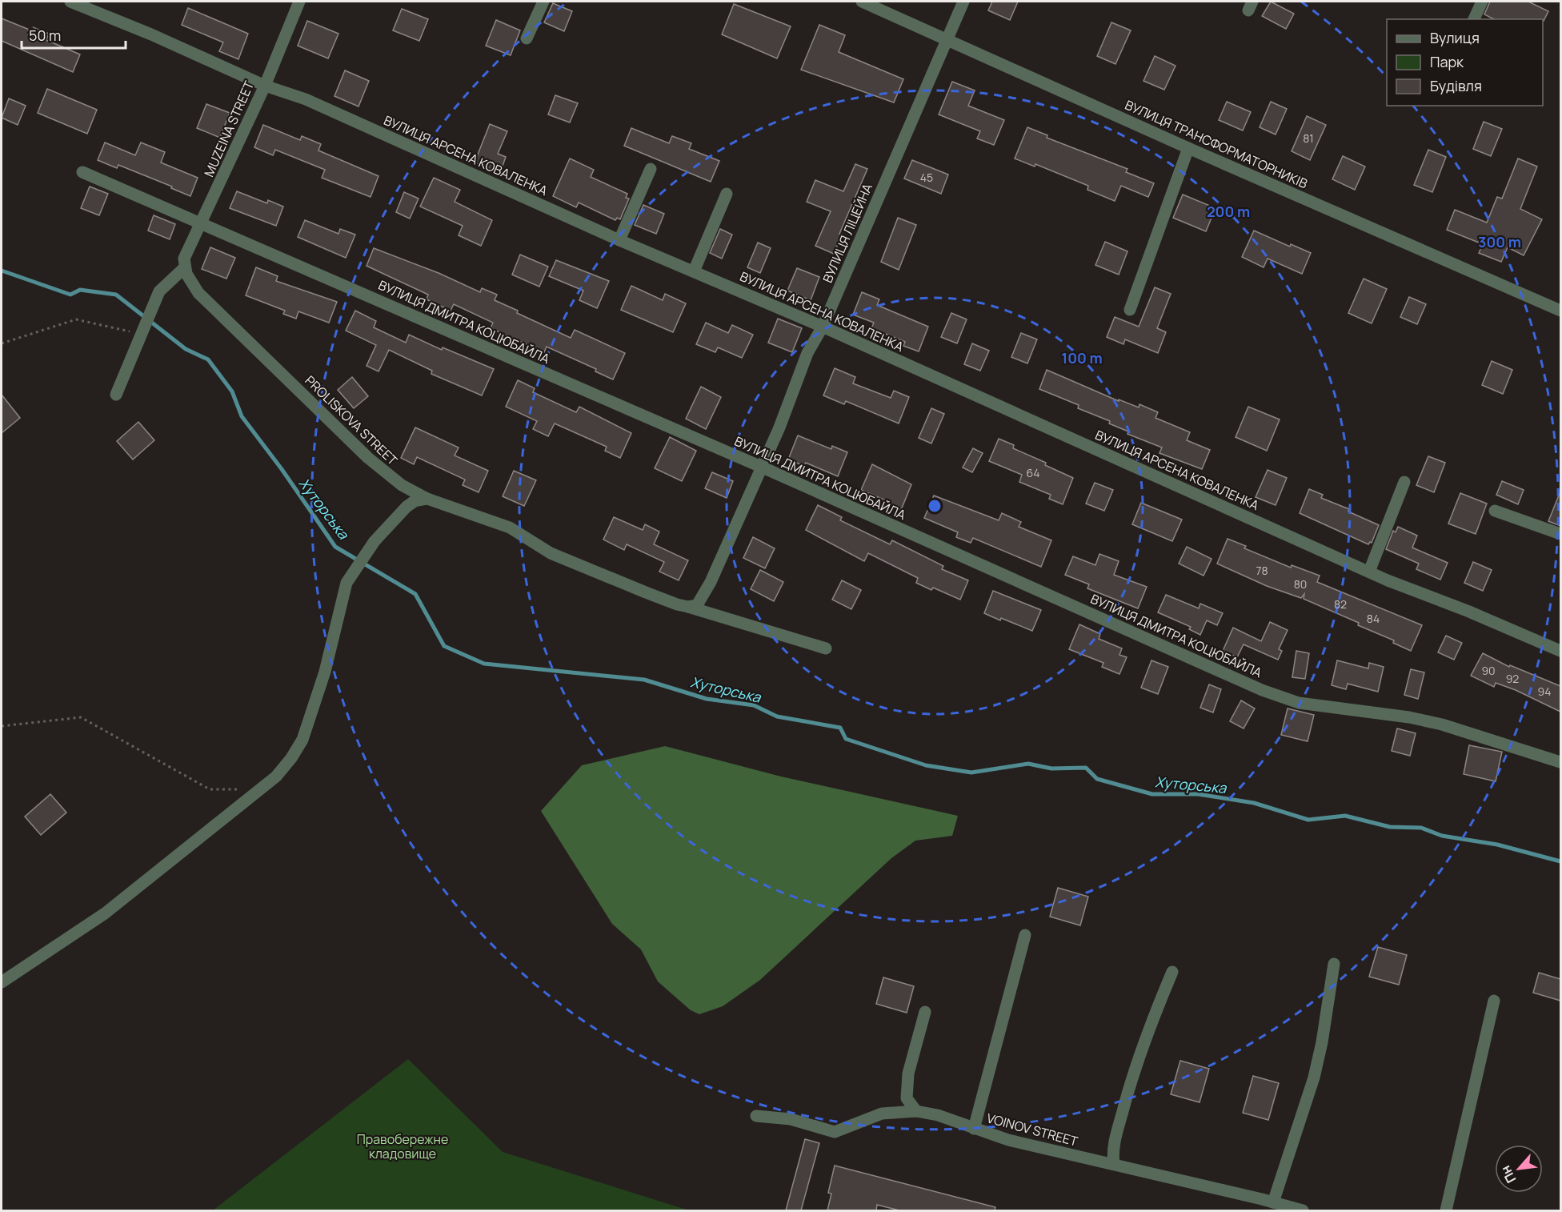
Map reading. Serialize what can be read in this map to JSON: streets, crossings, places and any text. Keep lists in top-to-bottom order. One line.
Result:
{"streets":{"street":["MUZEINA STREET","ВУЛИЦЯ ТРАНСФОРМАТОРНИКІВ","ВУЛИЦЯ АРСЕНА КОВАЛЕНКА","ВУЛИЦЯ ЛІЦЕЙНА","ВУЛИЦЯ ДМИТРА КОЦЮБАЙЛА","PROLISKOVA STREET","VOINOV STREET"]},"crossings":[["MUZEINA STREET","ВУЛИЦЯ АРСЕНА КОВАЛЕНКА"],["MUZEINA STREET","ВУЛИЦЯ ДМИТРА КОЦЮБАЙЛА"],["MUZEINA STREET","PROLISKOVA STREET"],["ВУЛИЦЯ ТРАНСФОРМАТОРНИКІВ","ВУЛИЦЯ ЛІЦЕЙНА"],["ВУЛИЦЯ АРСЕНА КОВАЛЕНКА","ВУЛИЦЯ ЛІЦЕЙНА"],["ВУЛИЦЯ ЛІЦЕЙНА","ВУЛИЦЯ ДМИТРА КОЦЮБАЙЛА"],["ВУЛИЦЯ ЛІЦЕЙНА","PROLISKOVA STREET"]],"water":["Хуторська"],"parks":["Правобережне кладовище"],"house_numbers":["81","45","64","78","80","82","84","90","92","94"],"legend":["Вулиця","Парк","Будівля"],"scale_bar":"50 m","north":"bottom left","rings":["200 m","300 m","100 m"]}
